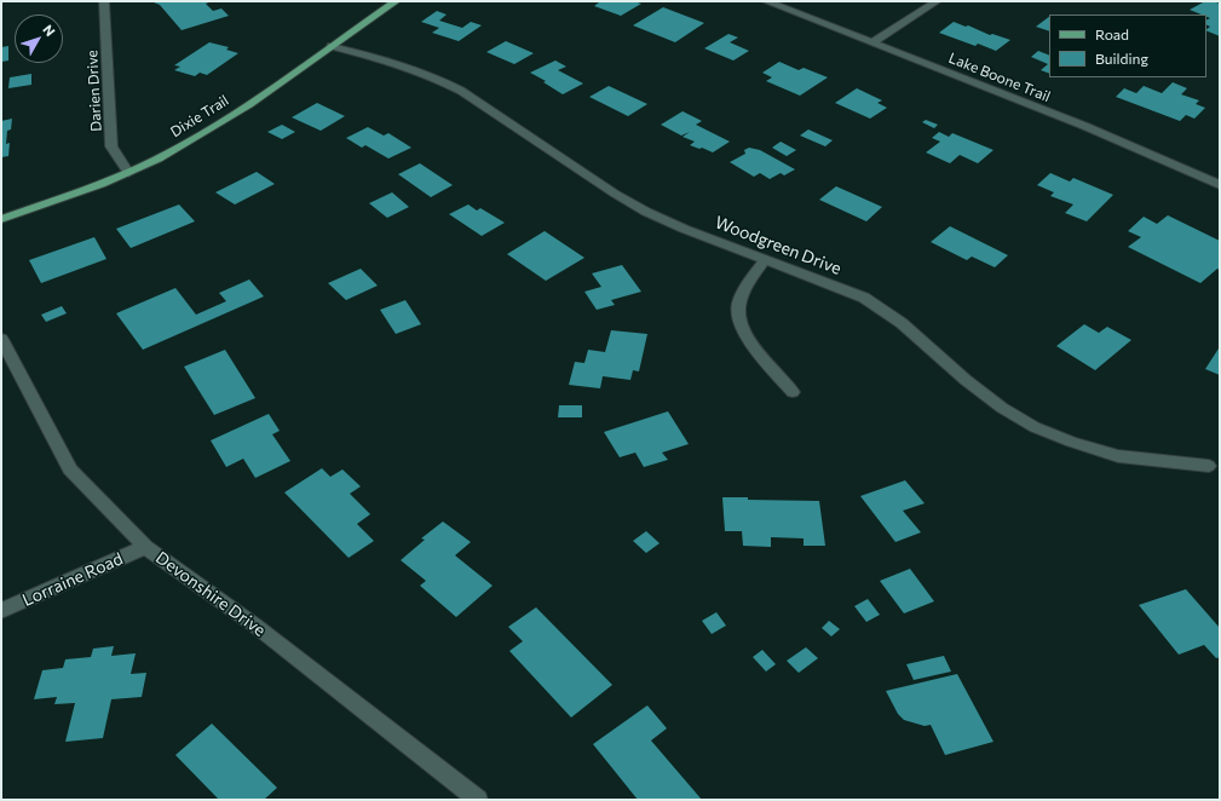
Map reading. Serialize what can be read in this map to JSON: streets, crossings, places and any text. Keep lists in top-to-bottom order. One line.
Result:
{"streets":{"main road":["Dixie Trail"],"street":["Lake Boone Trail","Darien Drive","Woodgreen Drive","Lorraine Road","Devonshire Drive"]},"crossings":[["Darien Drive","Dixie Trail"],["Dixie Trail","Woodgreen Drive"],["Lorraine Road","Devonshire Drive"]],"legend":["Road","Building"],"north":"top right"}
